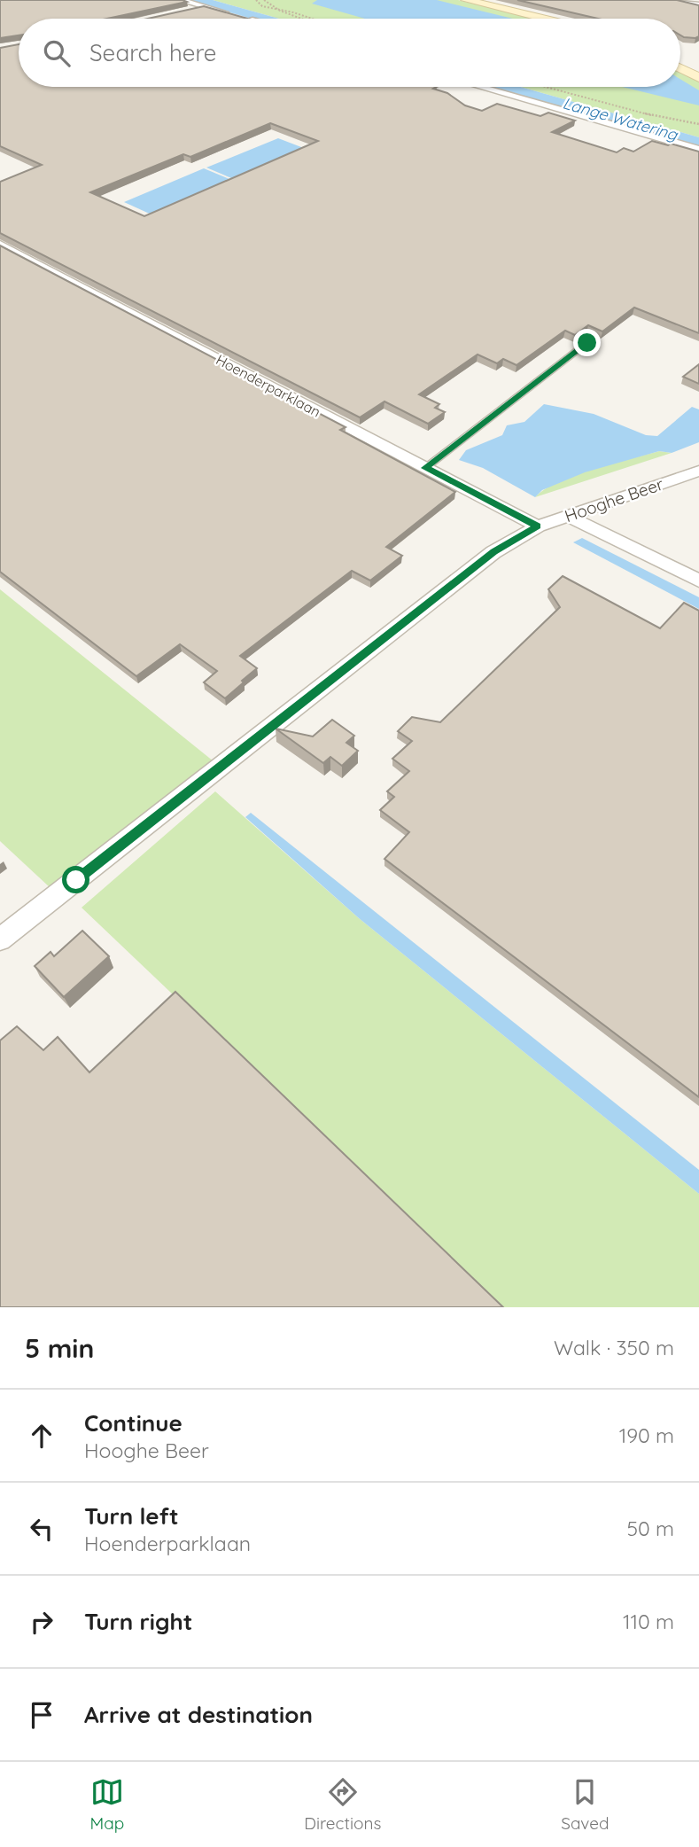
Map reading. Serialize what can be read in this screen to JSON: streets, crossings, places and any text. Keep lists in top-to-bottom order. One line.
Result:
{"streets":{"street":["Hoenderparklaan","Hooghe Beer"]},"crossings":[["Hoenderparklaan","Hooghe Beer"]],"water":["Lange Watering"],"page":{"search":"Search here","heading":["5 min","Walk · 350 m"],"list":[["Continue","Hooghe Beer","190 m"],["Turn left","Hoenderparklaan","50 m"],["Turn right","110 m"],"Arrive at destination"],"nav":["Map","Directions","Saved"]}}
